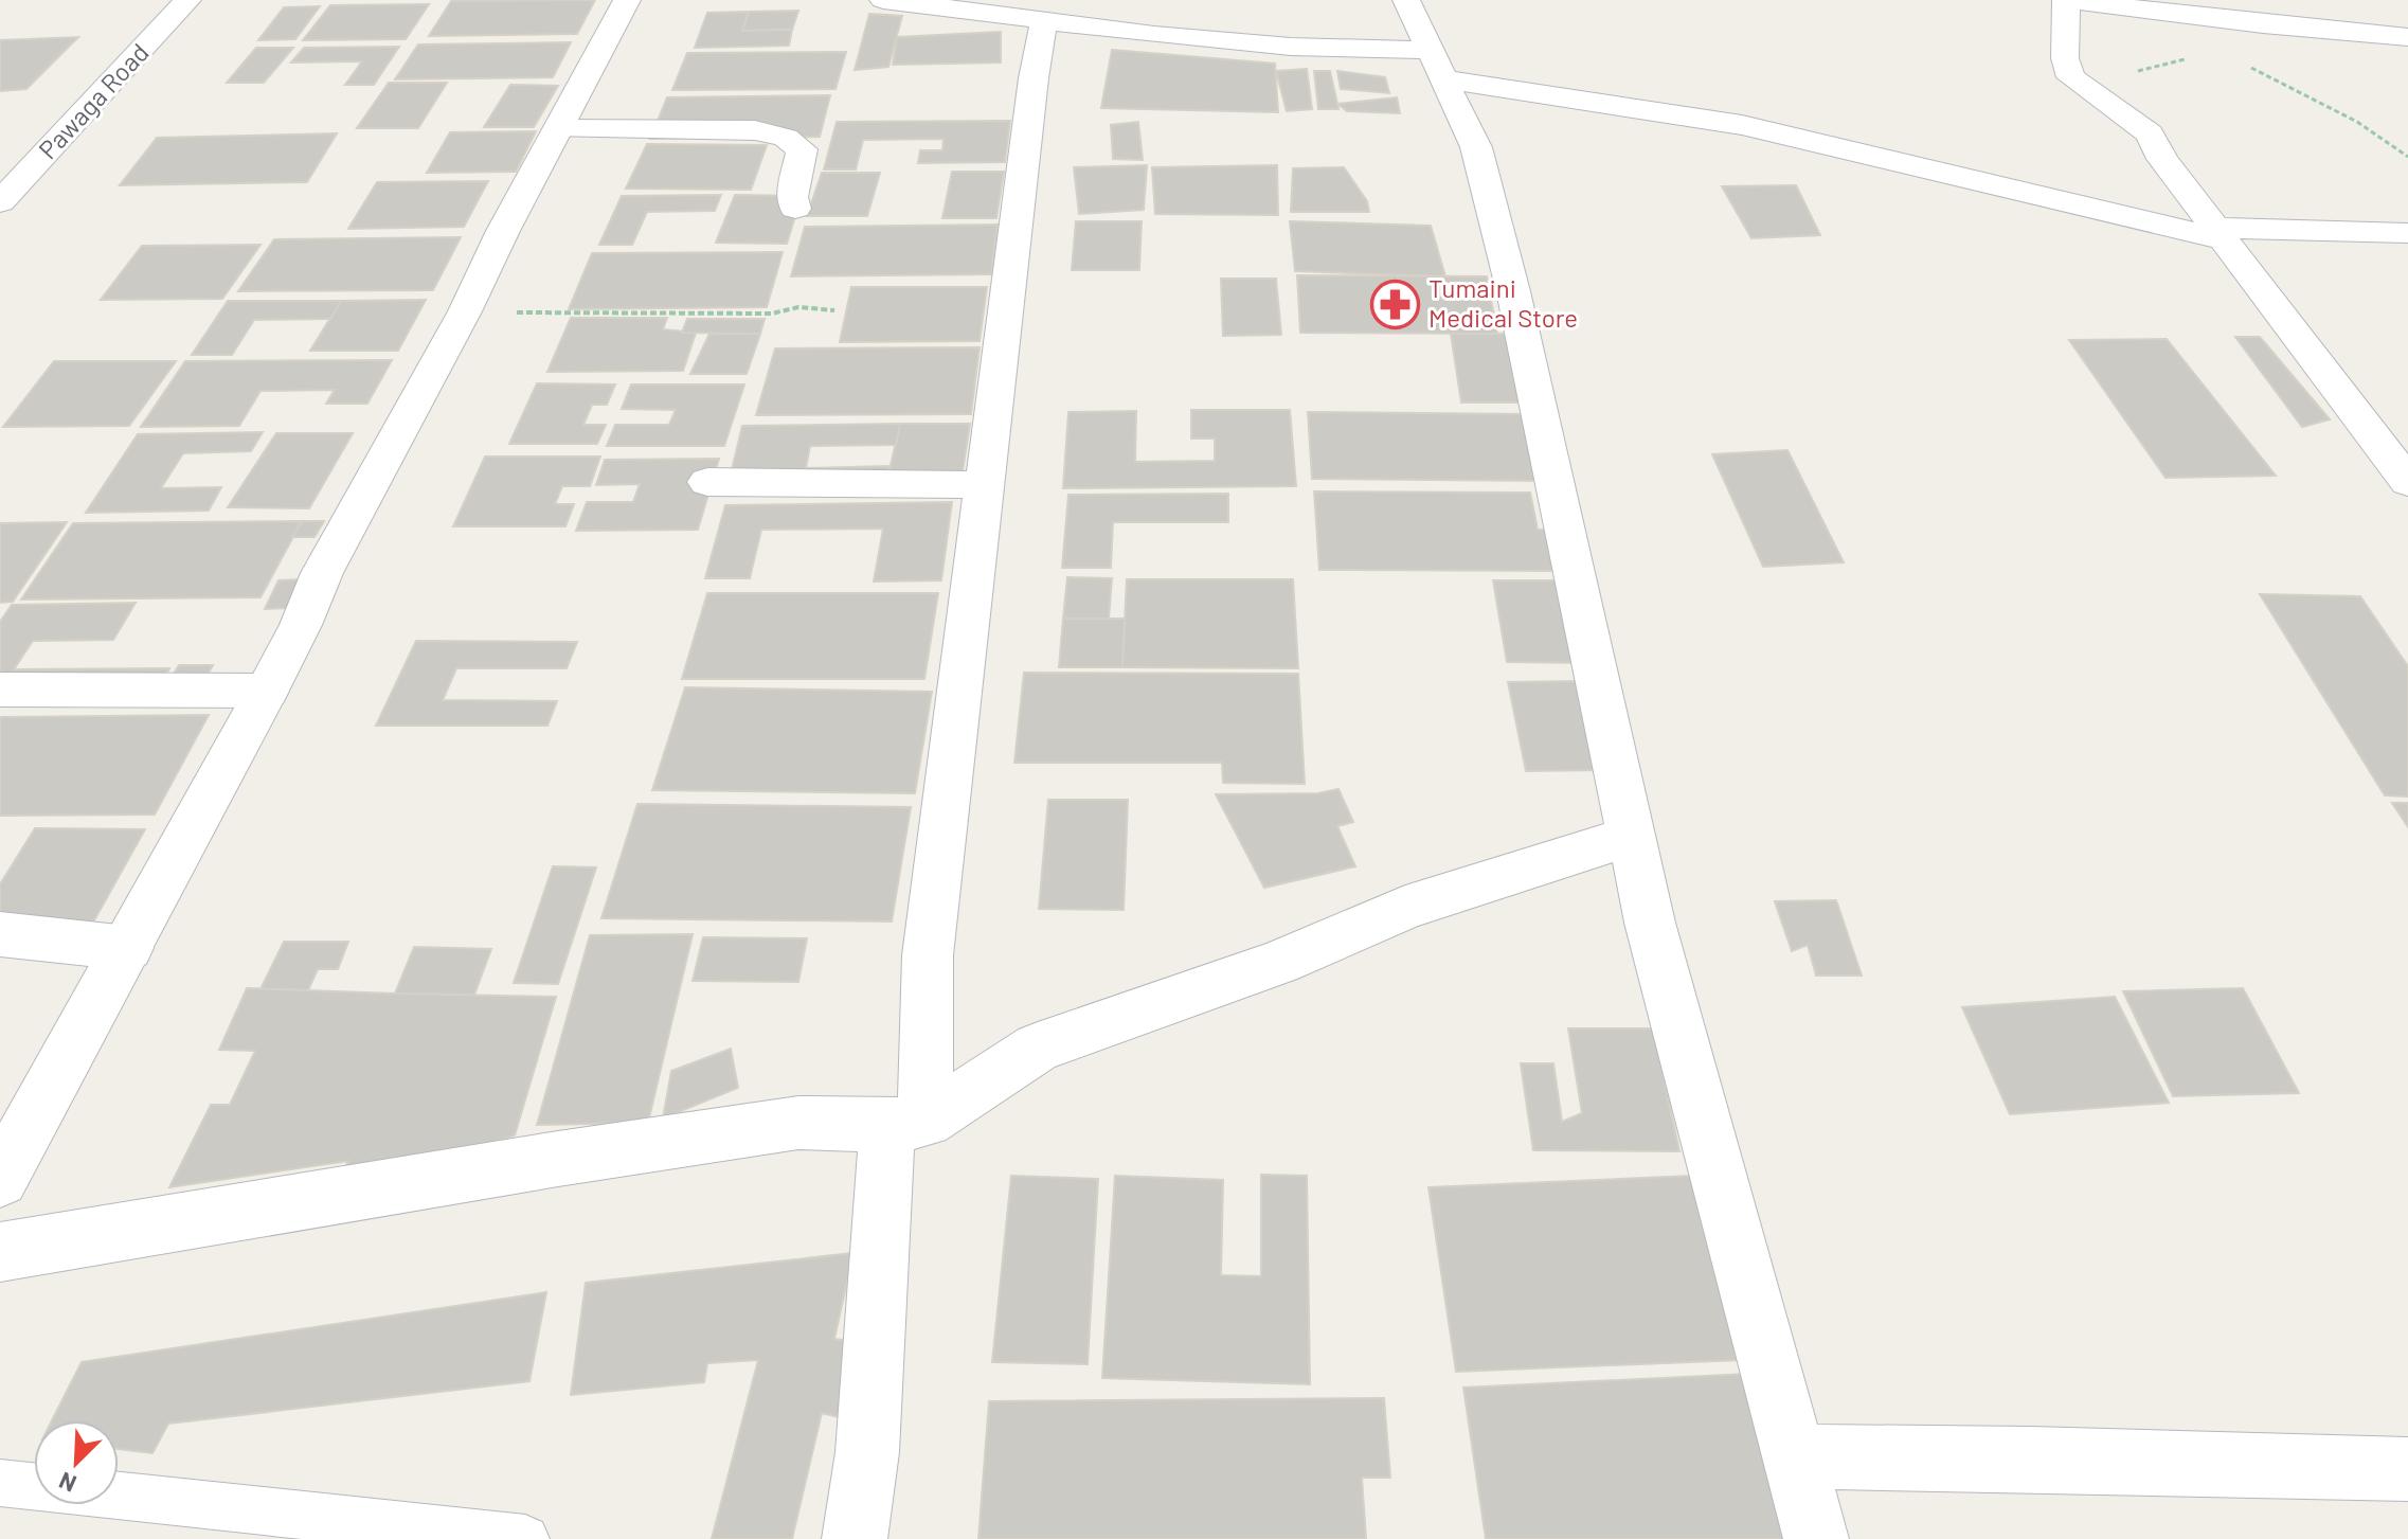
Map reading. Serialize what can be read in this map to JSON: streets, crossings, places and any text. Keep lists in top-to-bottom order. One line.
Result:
{"streets":{"street":["Pawaga Road"]},"places":{"pharmacy":["Tumaini Medical Store"]},"north":"bottom left"}
